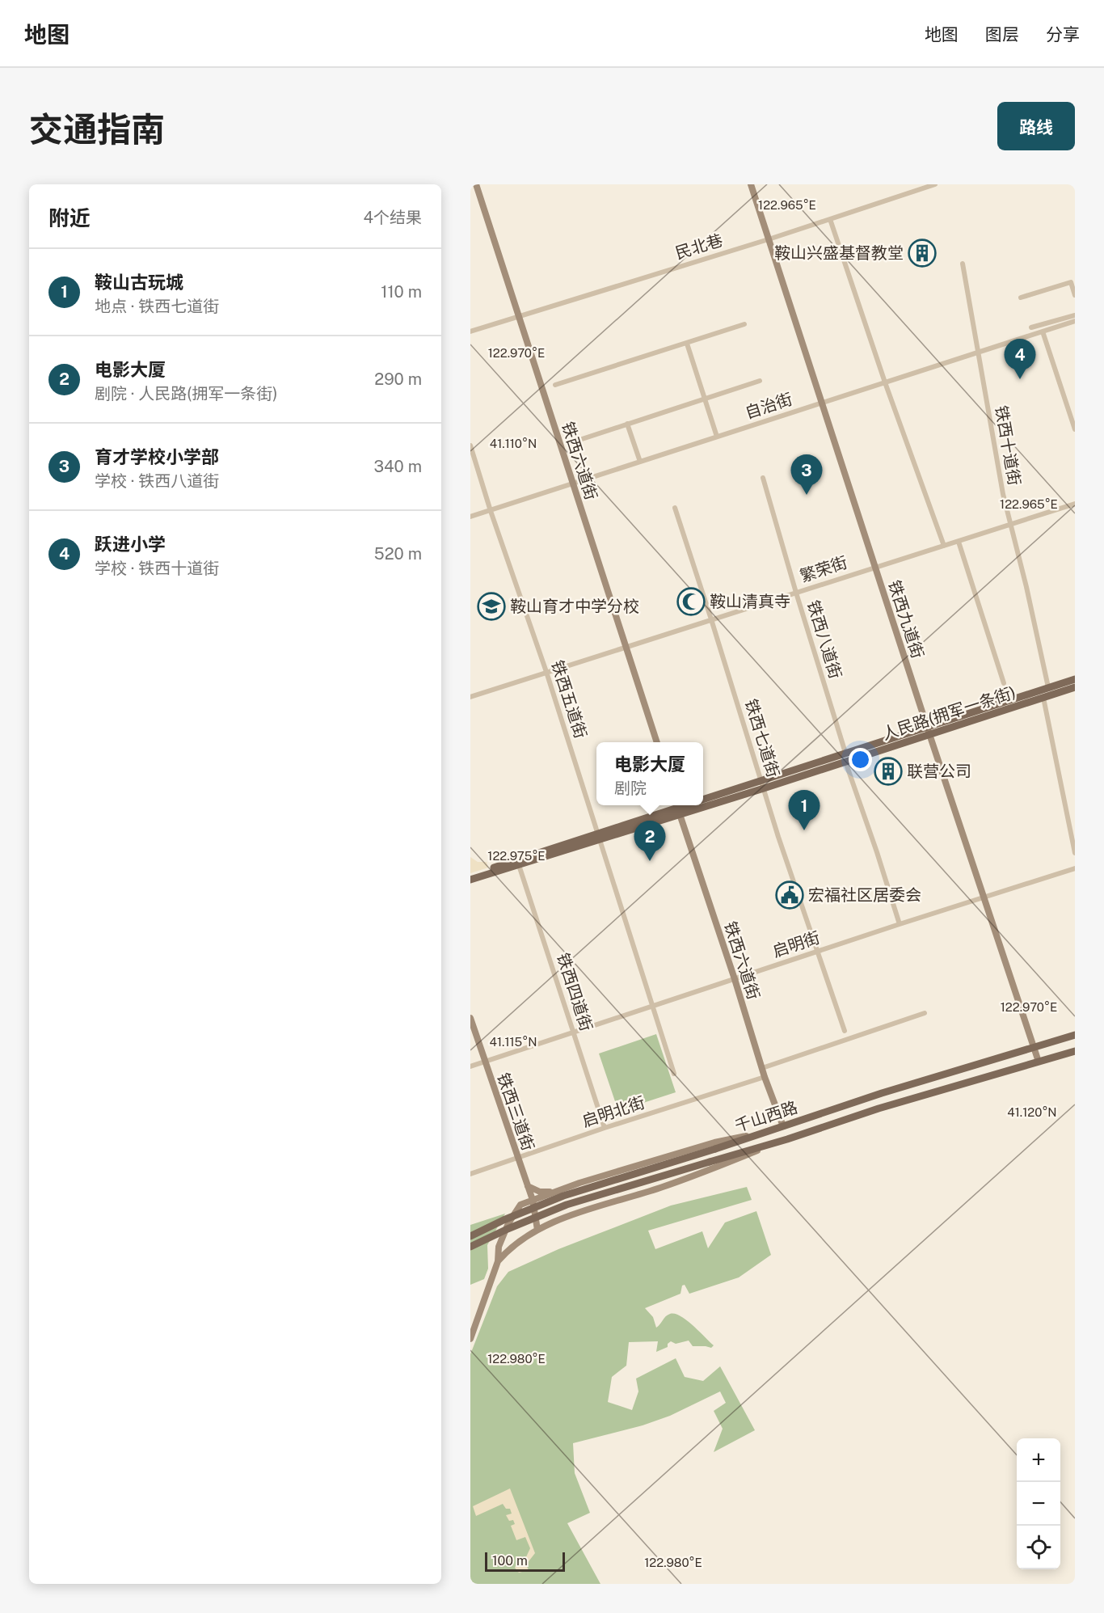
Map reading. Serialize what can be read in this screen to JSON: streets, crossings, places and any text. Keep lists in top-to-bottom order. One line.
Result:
{"streets":{"main road":["铁西六道街","铁西九道街","人民路(拥军一条街)","铁西三道街","千山西路"],"street":["民北巷","自治街","铁西十道街","繁荣街","铁西八道街","铁西五道街","铁西七道街","启明街","铁西四道街","启明北街"]},"crossings":[["民北巷","铁西六道街"],["民北巷","铁西九道街"],["自治街","铁西十道街"],["自治街","铁西六道街"],["自治街","铁西九道街"],["自治街","铁西五道街"],["铁西十道街","繁荣街"],["铁西六道街","繁荣街"],["铁西六道街","人民路(拥军一条街)"],["铁西六道街","启明街"],["铁西六道街","启明北街"],["铁西六道街","千山西路"],["繁荣街","铁西九道街"],["繁荣街","铁西八道街"],["繁荣街","铁西五道街"],["繁荣街","铁西七道街"],["铁西九道街","人民路(拥军一条街)"],["铁西九道街","启明街"],["铁西九道街","千山西路"],["铁西五道街","人民路(拥军一条街)"],["铁西五道街","启明街"],["人民路(拥军一条街)","铁西七道街"],["人民路(拥军一条街)","铁西四道街"],["铁西七道街","启明街"],["启明街","铁西四道街"],["启明街","铁西三道街"],["铁西四道街","启明北街"],["铁西三道街","启明北街"]],"places":{"building":["鞍山兴盛基督教堂","联营公司"],"mosque":["鞍山清真寺"],"school or university":["鞍山育才中学分校"],"public building":["宏福社区居委会"]},"scale_bar":"100 m","page":{"header":"地图","nav":["地图","图层","分享"],"title":"交通指南","buttons":"路线","heading":["附近","4个结果"],"list":[{"mark":"1","name":"鞍山古玩城","note":"地点 · 铁西七道街","value":"110 m"},{"mark":"2","name":"电影大厦","note":"剧院 · 人民路(拥军一条街)","value":"290 m"},{"mark":"3","name":"育才学校小学部","note":"学校 · 铁西八道街","value":"340 m"},{"mark":"4","name":"跃进小学","note":"学校 · 铁西十道街","value":"520 m"}],"pins":["4","3","1","2"],"popup":["电影大厦","剧院"],"map_buttons":["+","−"],"scale":"100 m"},"coordinates":["122.965°E","122.970°E","41.110°N","122.975°E","41.115°N","41.120°N","122.980°E"]}
